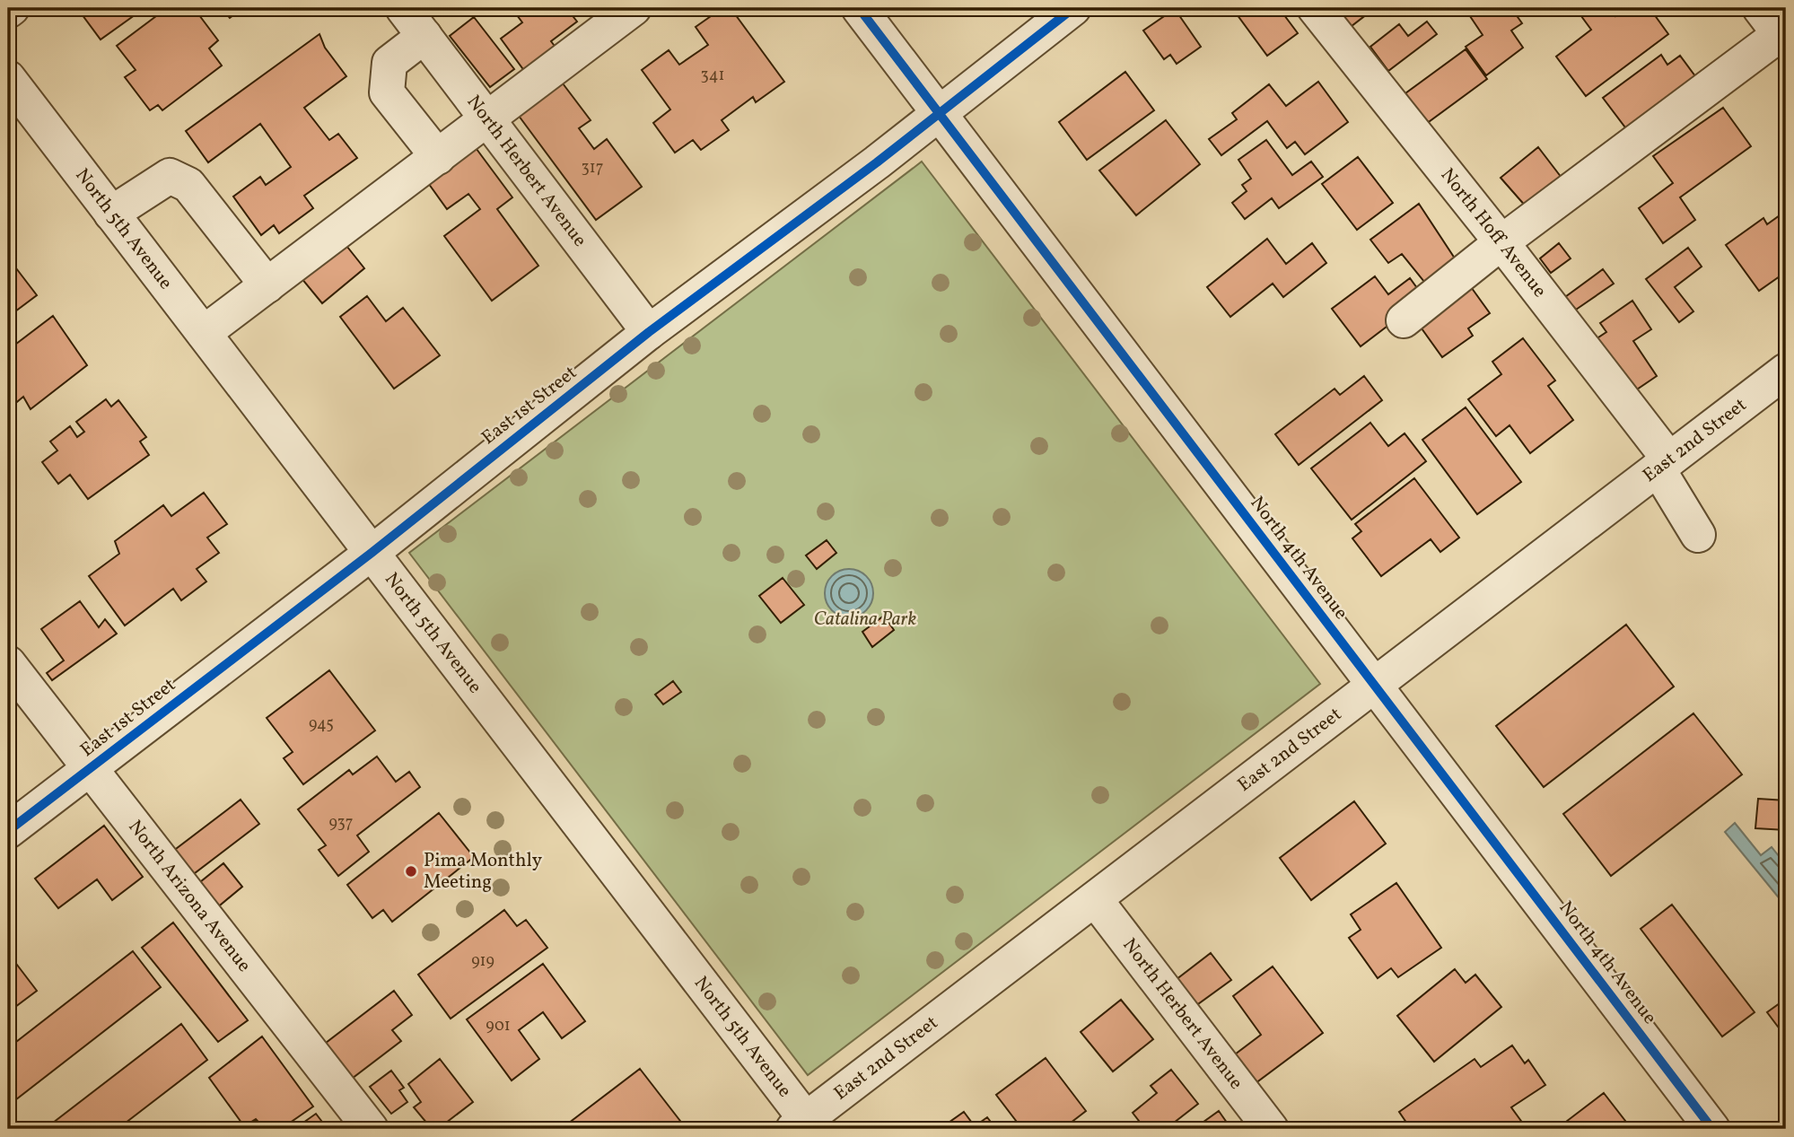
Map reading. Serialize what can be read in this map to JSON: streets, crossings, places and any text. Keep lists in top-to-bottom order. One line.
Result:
{"streets":{"street":["North Herbert Avenue","North 5th Avenue","North Hoff Avenue","East 1st Street","East 2nd Street","North 4th Avenue","North Arizona Avenue"]},"crossings":[["North Herbert Avenue","East 1st Street"],["North Herbert Avenue","East 2nd Street"],["North 5th Avenue","East 1st Street"],["North 5th Avenue","East 2nd Street"],["North Hoff Avenue","East 2nd Street"],["East 1st Street","North 4th Avenue"],["East 1st Street","North Arizona Avenue"],["East 2nd Street","North 4th Avenue"]],"parks":["Catalina Park"],"places":["Pima Monthly Meeting"],"house_numbers":["341","317","945","937","919","901"]}
